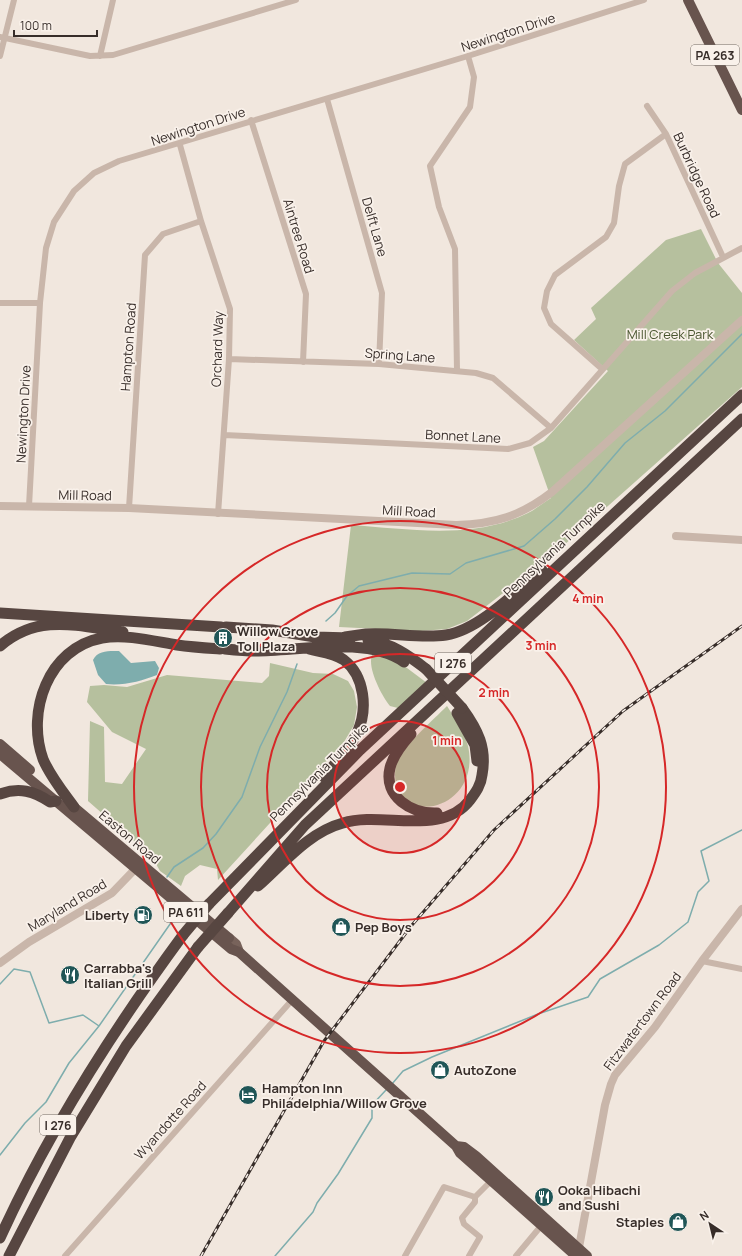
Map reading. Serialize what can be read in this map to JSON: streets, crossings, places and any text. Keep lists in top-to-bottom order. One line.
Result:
{"streets":{"highway":["PA 263","Pennsylvania Turnpike","I 276","Easton Road","PA 611"],"street":["Newington Drive","Burbridge Road","Delft Lane","Aintree Road","Hampton Road","Orchard Way","Spring Lane","Bonnet Lane","Mill Road","Maryland Road","Fitzwatertown Road","Wyandotte Road"]},"crossings":[["Newington Drive","Delft Lane"],["Newington Drive","Aintree Road"],["Newington Drive","Orchard Way"],["Newington Drive","Mill Road"],["Burbridge Road","Bonnet Lane"],["Delft Lane","Spring Lane"],["Aintree Road","Spring Lane"],["Hampton Road","Orchard Way"],["Hampton Road","Mill Road"],["Orchard Way","Spring Lane"],["Orchard Way","Bonnet Lane"],["Orchard Way","Mill Road"],["Spring Lane","Bonnet Lane"],["Easton Road","Maryland Road"],["Easton Road","Fitzwatertown Road"],["Easton Road","Wyandotte Road"]],"parks":["Mill Creek Park"],"places":{"building":["Willow Grove Toll Plaza"],"fuel station":["Liberty"],"shop":["Pep Boys","AutoZone","Staples"],"restaurant":["Carrabba's Italian Grill","Ooka Hibachi and Sushi"],"hotel":["Hampton Inn Philadelphia/Willow Grove"]},"scale_bar":"100 m","north":"top left","rings":["4 min","3 min","2 min","1 min"]}
